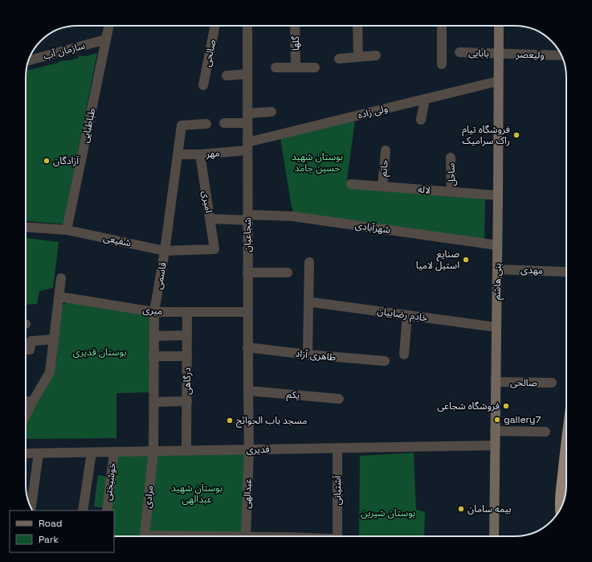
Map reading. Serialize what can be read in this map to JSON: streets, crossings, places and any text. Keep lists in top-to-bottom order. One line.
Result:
{"streets":{"main road":["بنی هاشم"],"street":["گلها","سازمان آب","صالحی","بابایی","ولیعصر","ولی زاده","طباطبایی","مهر","حاتم","ساحل","لاله","امیری","شهرآبادی","شجاعیان","شفیعی","مهدی","قاسمی","میری","خادم رضاییان","طاهری آزاد","درگاهی","یکم","قدیری","خوشبختی","آشتیانی","عبدالهی","مرادی"]},"crossings":[["سازمان آب","طباطبایی"],["صالحی","بنی هاشم"],["بابایی","ولیعصر"],["بابایی","بنی هاشم"],["ولیعصر","بنی هاشم"],["ولی زاده","مهر"],["ولی زاده","شجاعیان"],["ولی زاده","بنی هاشم"],["طباطبایی","شفیعی"],["مهر","امیری"],["مهر","شجاعیان"],["مهر","قاسمی"],["حاتم","لاله"],["ساحل","لاله"],["لاله","بنی هاشم"],["امیری","شهرآبادی"],["امیری","شفیعی"],["شهرآبادی","شجاعیان"],["شهرآبادی","بنی هاشم"],["شجاعیان","میری"],["شجاعیان","طاهری آزاد"],["شجاعیان","یکم"],["شجاعیان","قدیری"],["شجاعیان","عبدالهی"],["شفیعی","قاسمی"],["مهدی","بنی هاشم"],["قاسمی","میری"],["قاسمی","قدیری"],["قاسمی","مرادی"],["بنی هاشم","خادم رضاییان"],["بنی هاشم","قدیری"],["میری","درگاهی"],["درگاهی","قدیری"],["قدیری","خوشبختی"],["قدیری","آشتیانی"],["قدیری","عبدالهی"],["قدیری","مرادی"]],"parks":["بوستان شهید حسین جامد","بوستان قدیری","بوستان شهید عبدالهی","بوستان شیرین"],"places":["فروشگاه تیام راک سرامیک","آزادگان","صنایع استیل لامیا","فروشگاه شجاعی","gallery7","مسجد باب الحوائج","بیمه سامان"],"legend":["Road","Park"]}
